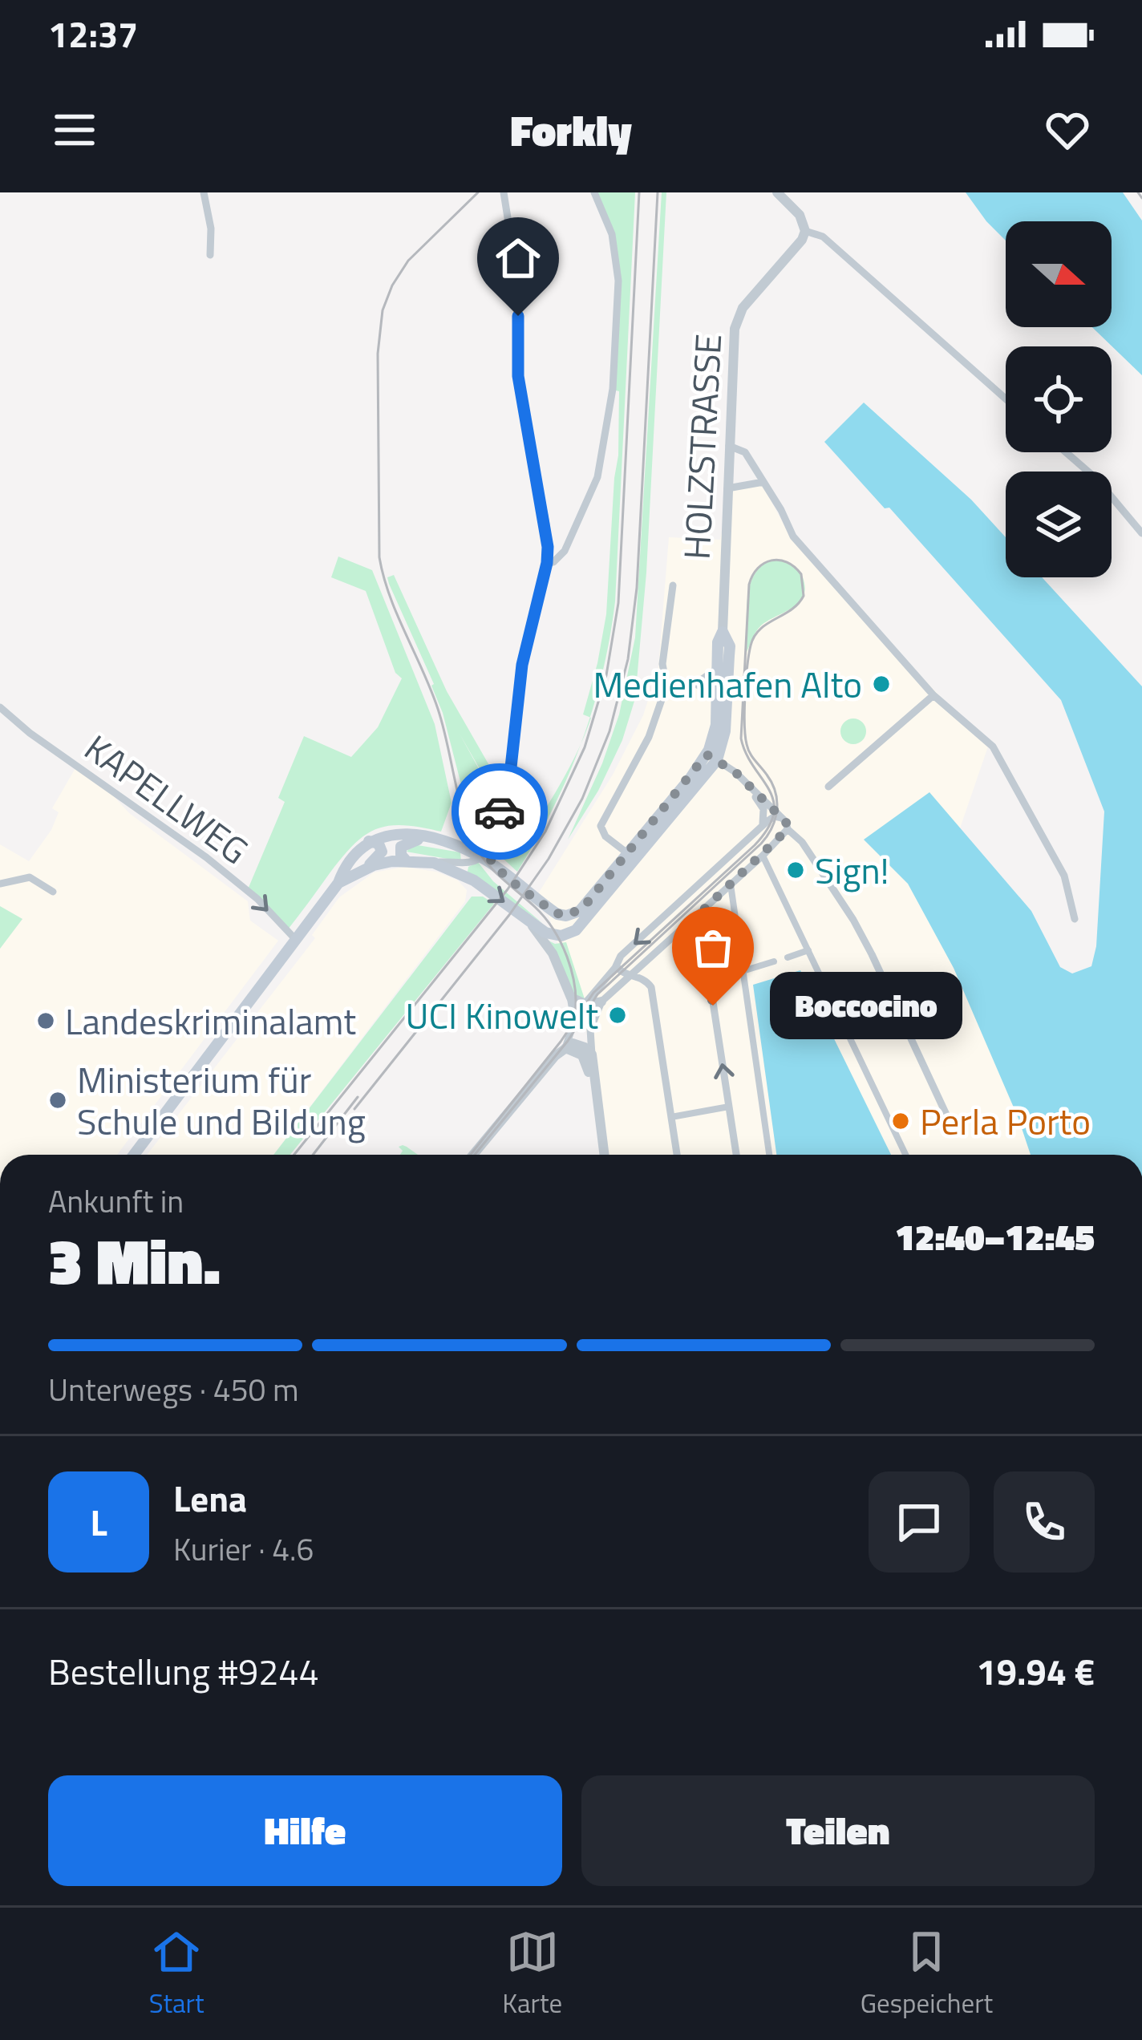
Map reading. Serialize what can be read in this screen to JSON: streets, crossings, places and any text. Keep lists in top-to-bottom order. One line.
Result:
{"streets":{"main road":["HOLZSTRASSE"],"street":["KAPELLWEG"]},"one_way":["KAPELLWEG"],"places":["Medienhafen Alto","Sign!","Boccocino","UCI Kinowelt","Landeskriminalamt","Ministerium für Schule und Bildung","Perla Porto"],"north":"right","page":{"status":"12:37","header":"Forkly","bubble":"Boccocino","heading":["3 Min.","Ankunft in","12:40–12:45"],"panel":["Lena","Kurier · 4.6","Bestellung #9244","19.94 €"],"bar":"Unterwegs · 450 m","round":"L","buttons":["Hilfe","Teilen"],"tabs":["Start","Karte","Gespeichert"]}}
